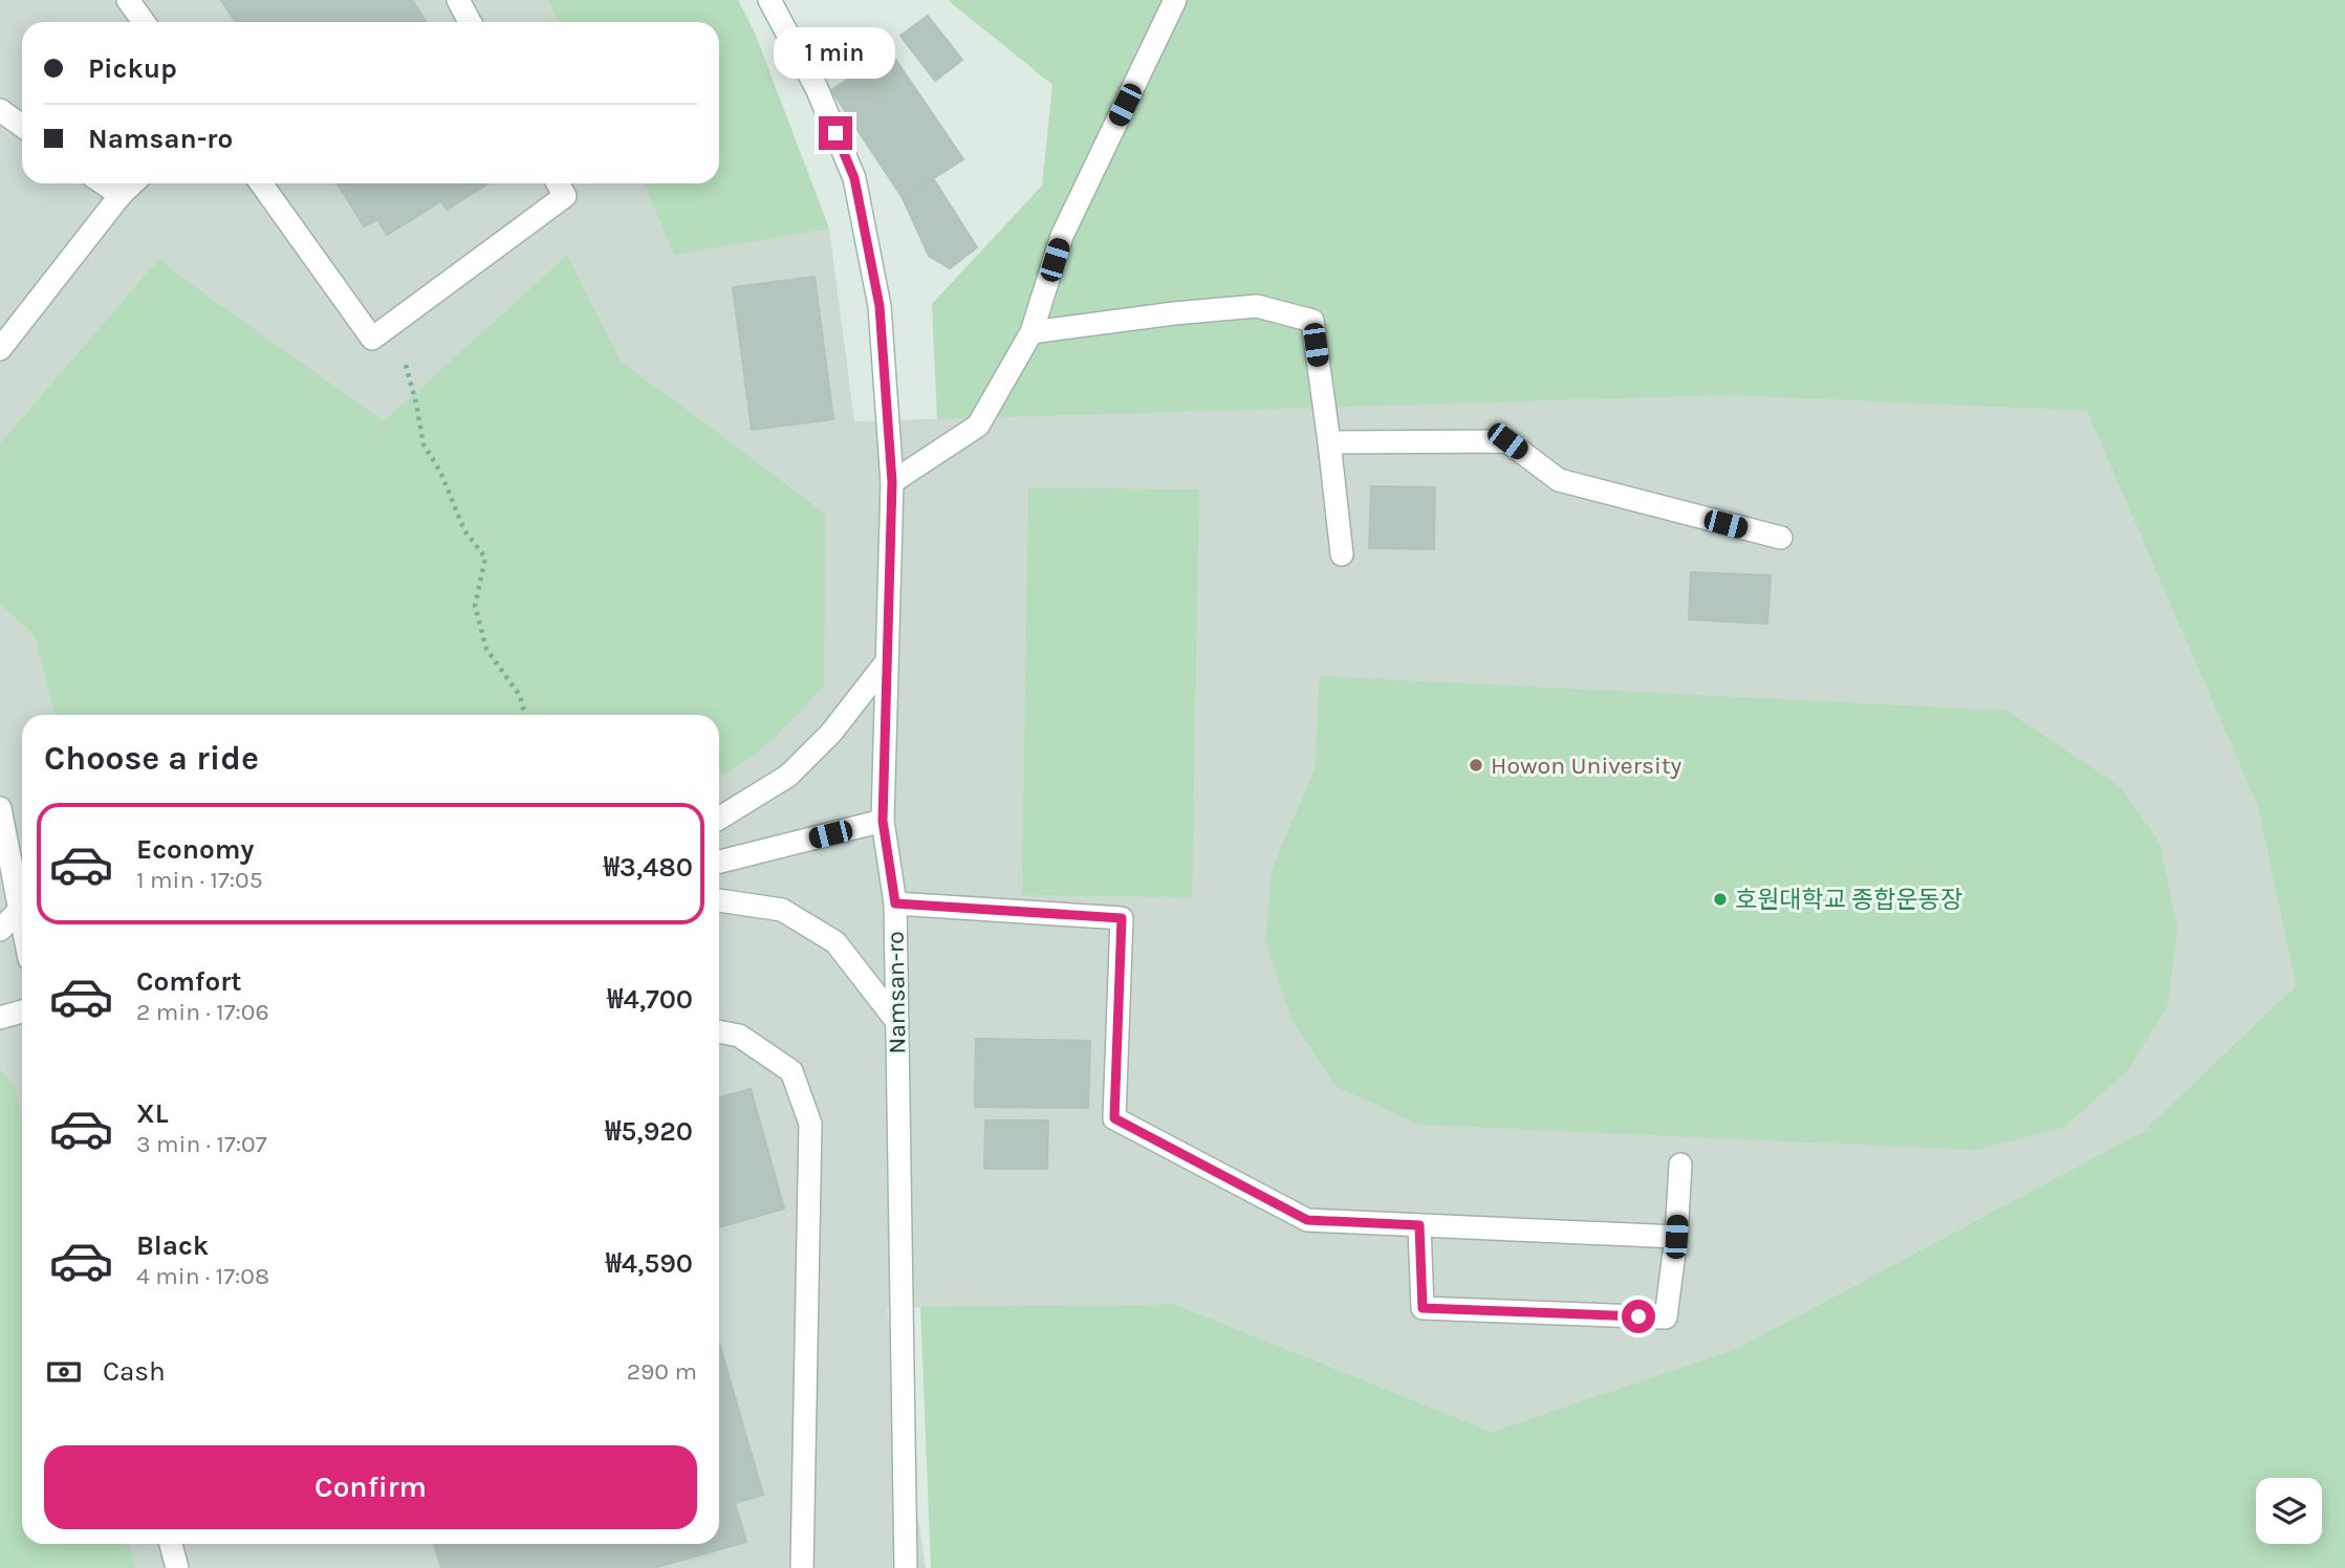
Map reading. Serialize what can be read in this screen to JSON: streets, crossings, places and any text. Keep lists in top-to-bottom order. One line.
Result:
{"streets":{"street":["Namsan-ro"]},"places":["Howon University","호원대학교 종합운동장"],"page":{"banner":["Pickup","Namsan-ro"],"bubble":"1 min","heading":"Choose a ride","list":[{"name":"Economy","note":"1 min · 17:05","value":"₩3,480"},{"name":"Comfort","note":"2 min · 17:06","value":"₩4,700"},{"name":"XL","note":"3 min · 17:07","value":"₩5,920"},{"name":"Black","note":"4 min · 17:08","value":"₩4,590"}],"pay":["Cash","290 m"],"buttons":"Confirm"}}
